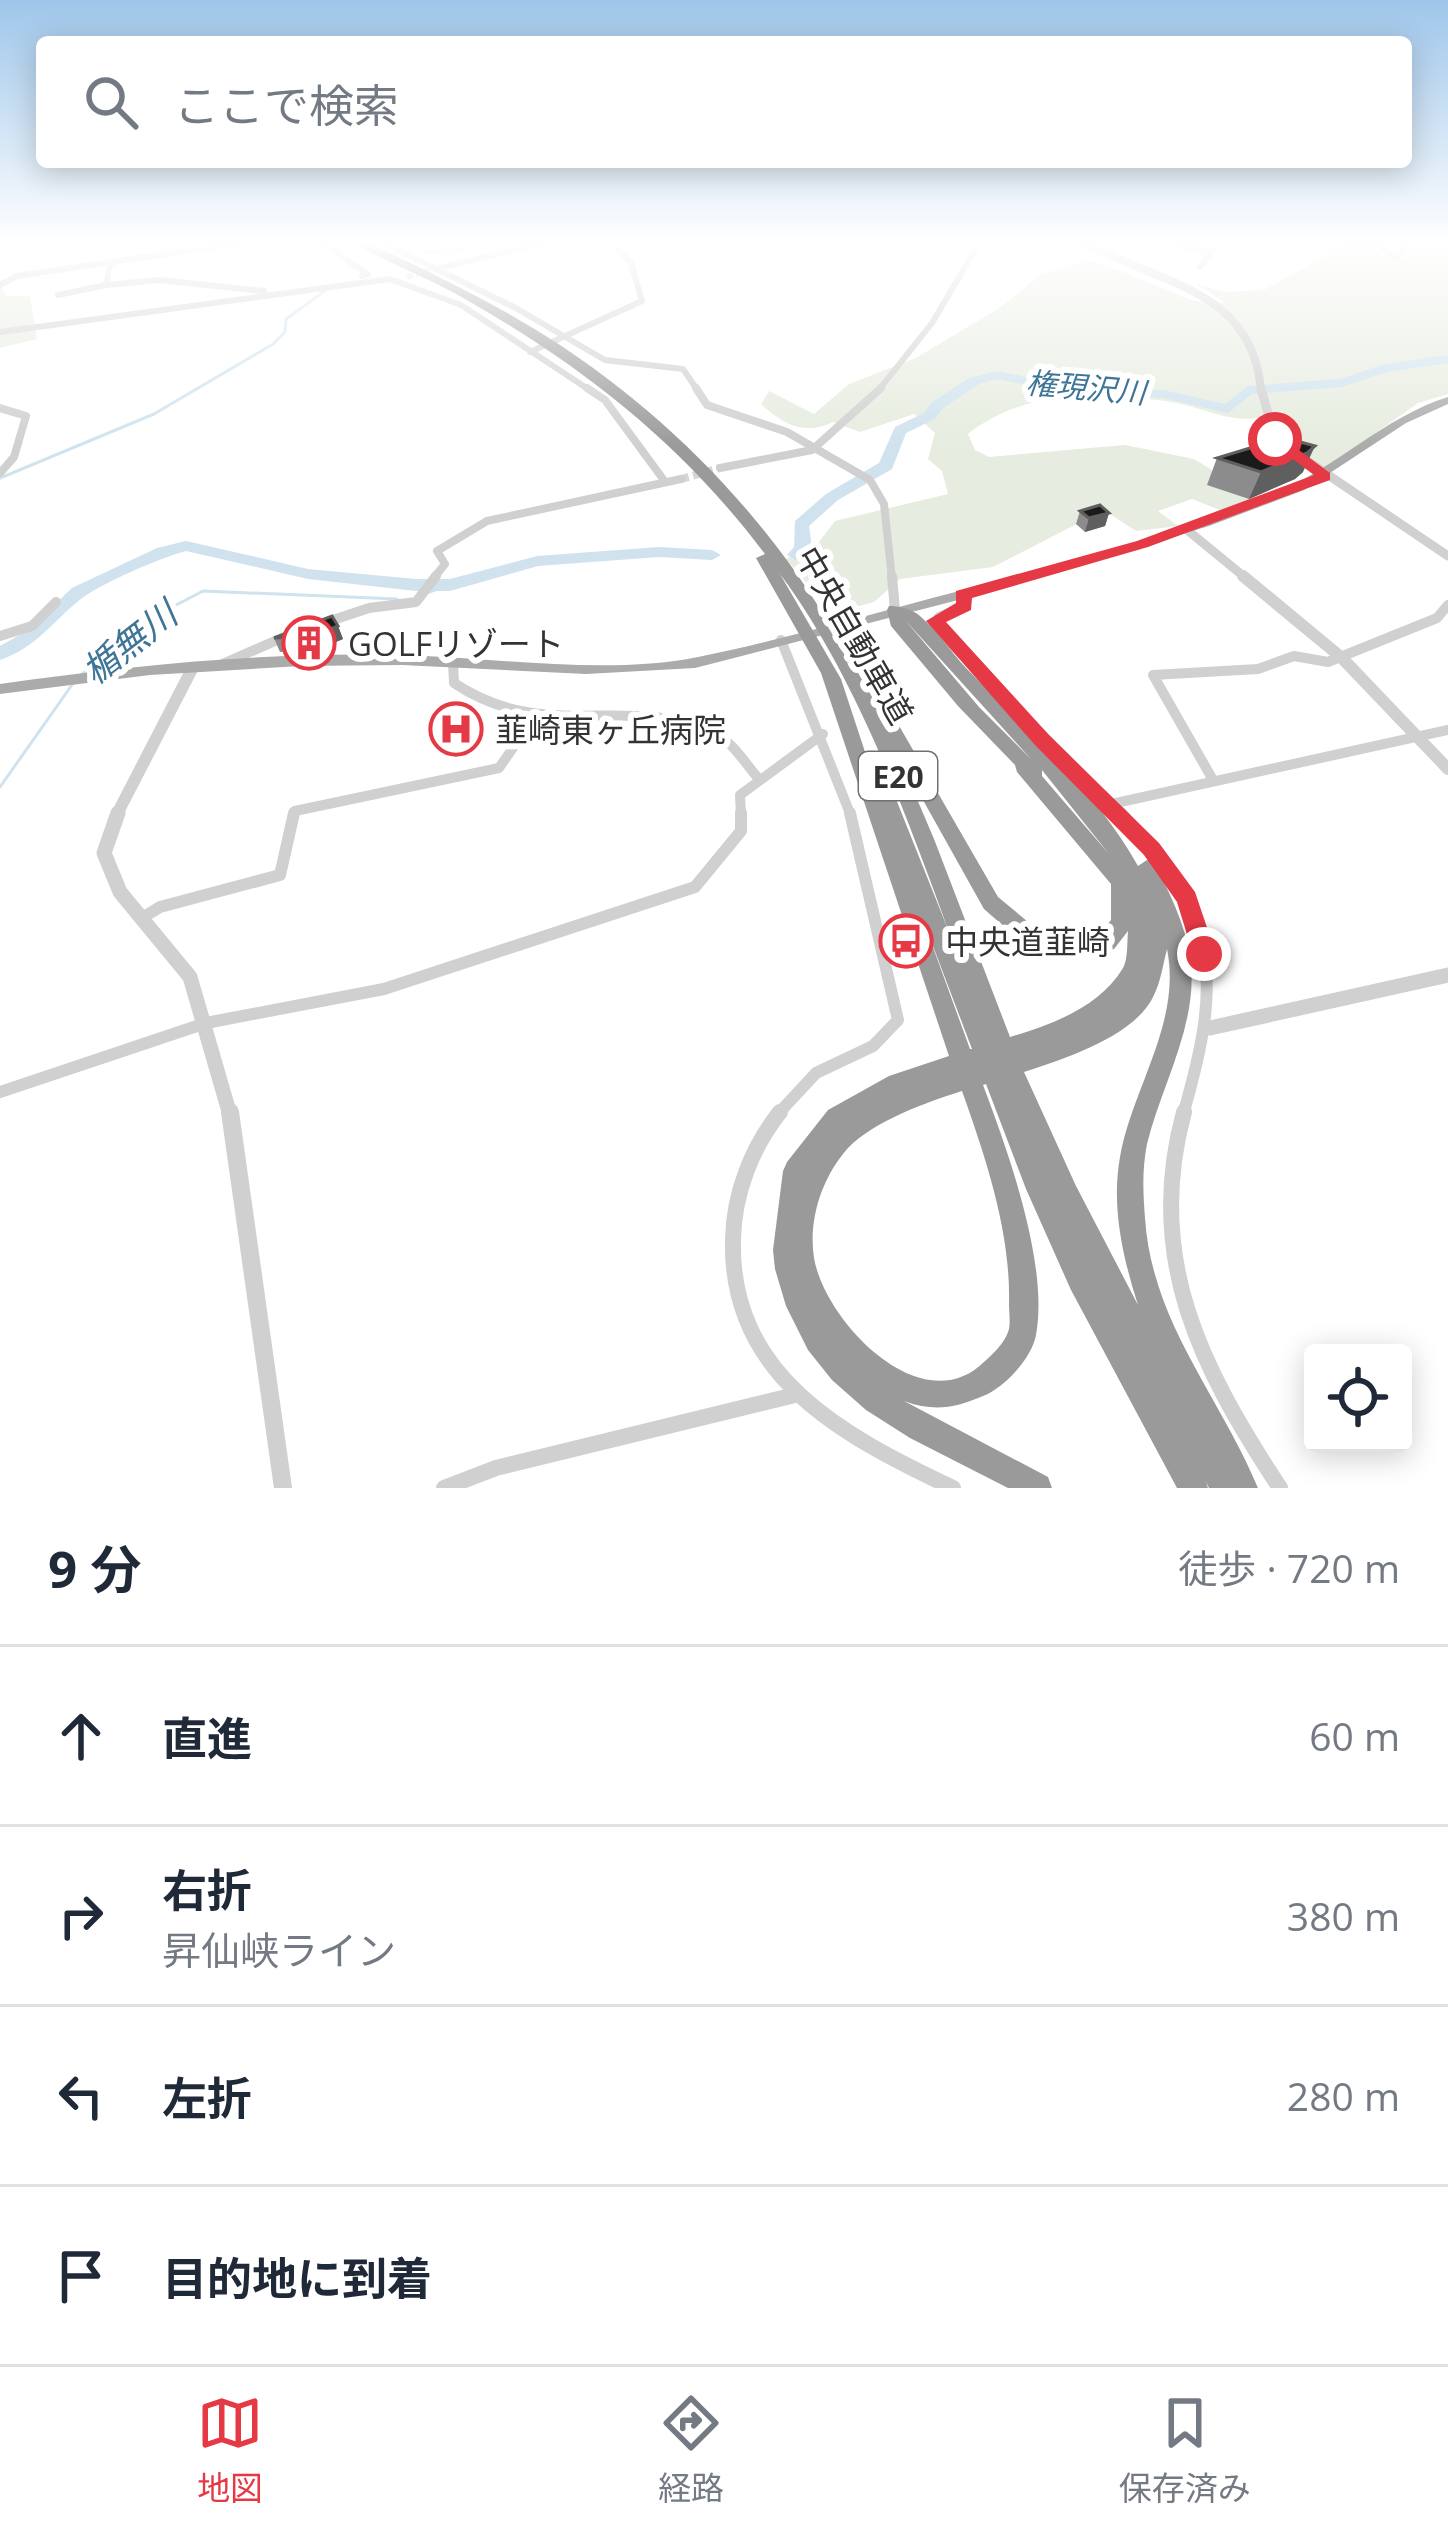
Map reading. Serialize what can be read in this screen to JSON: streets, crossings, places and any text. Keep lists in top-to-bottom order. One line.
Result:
{"streets":{"highway":["中央自動車道","E20"]},"water":["権現沢川","楯無川"],"places":{"building":["GOLFリゾート"],"hospital":["韮崎東ヶ丘病院"],"bus stop":["中央道韮崎"]},"page":{"search":"ここで検索","heading":["9 分","徒歩 · 720 m"],"list":[["直進","60 m"],["右折","昇仙峡ライン","380 m"],["左折","280 m"],"目的地に到着"],"nav":["地図","経路","保存済み"]}}
